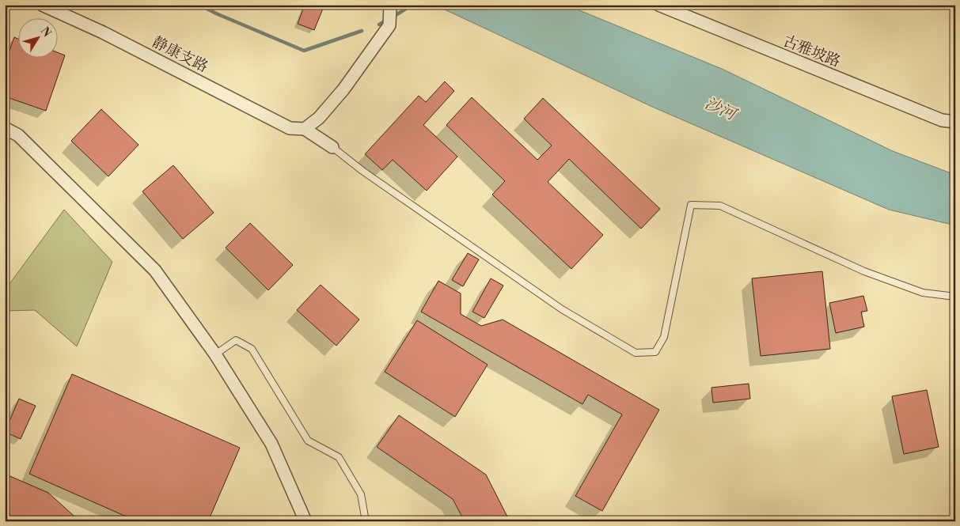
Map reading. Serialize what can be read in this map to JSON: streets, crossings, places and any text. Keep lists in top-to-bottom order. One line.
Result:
{"streets":{"street":["古雅坡路","静康支路"]},"water":["沙河"],"north":"top right"}
